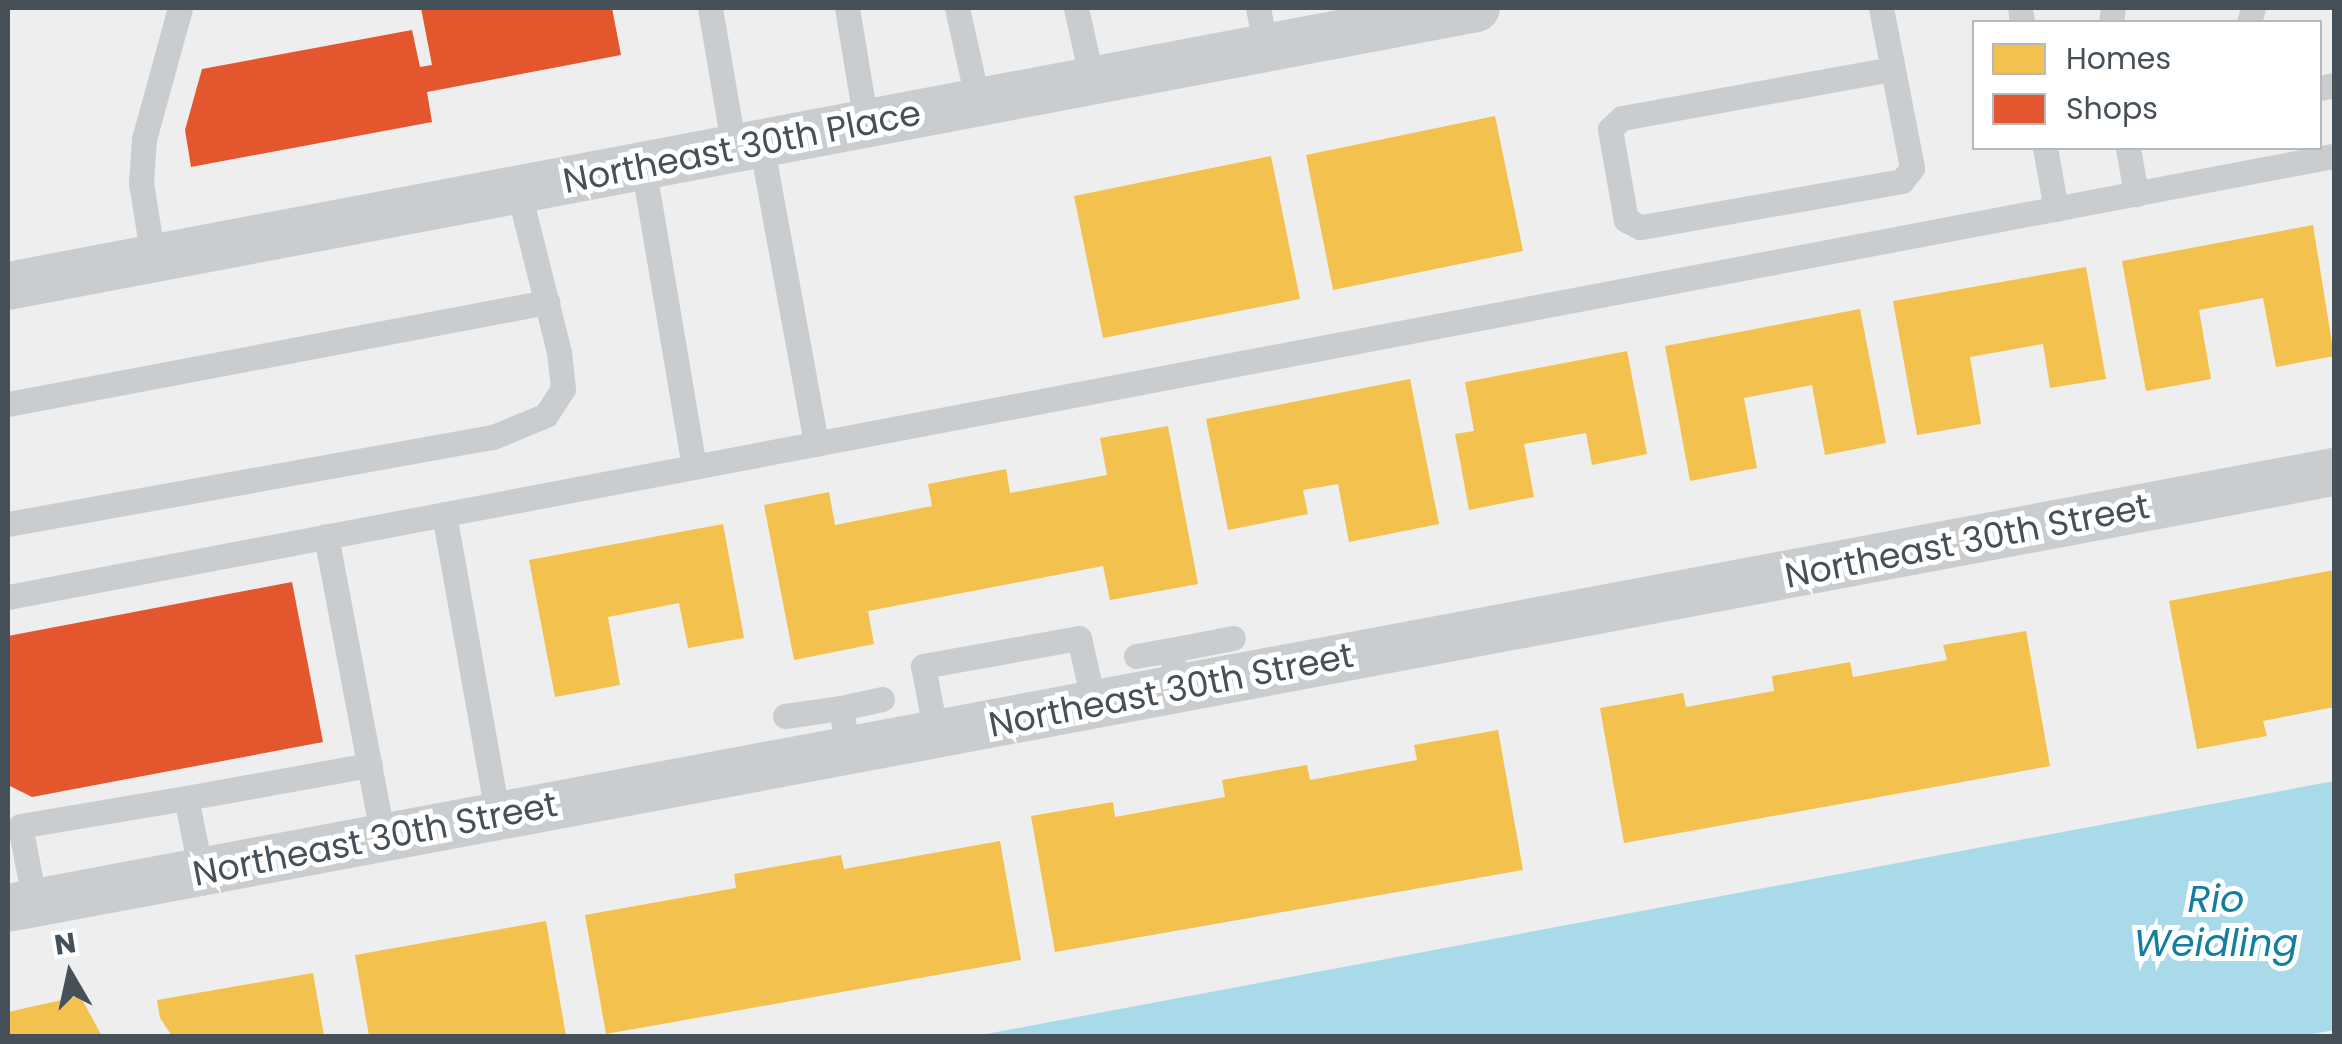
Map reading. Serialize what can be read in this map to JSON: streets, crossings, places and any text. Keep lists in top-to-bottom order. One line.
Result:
{"streets":{"street":["Northeast 30th Place","Northeast 30th Street"]},"water":["Rio Weidling"],"legend":["Homes","Shops"],"north":"top"}
